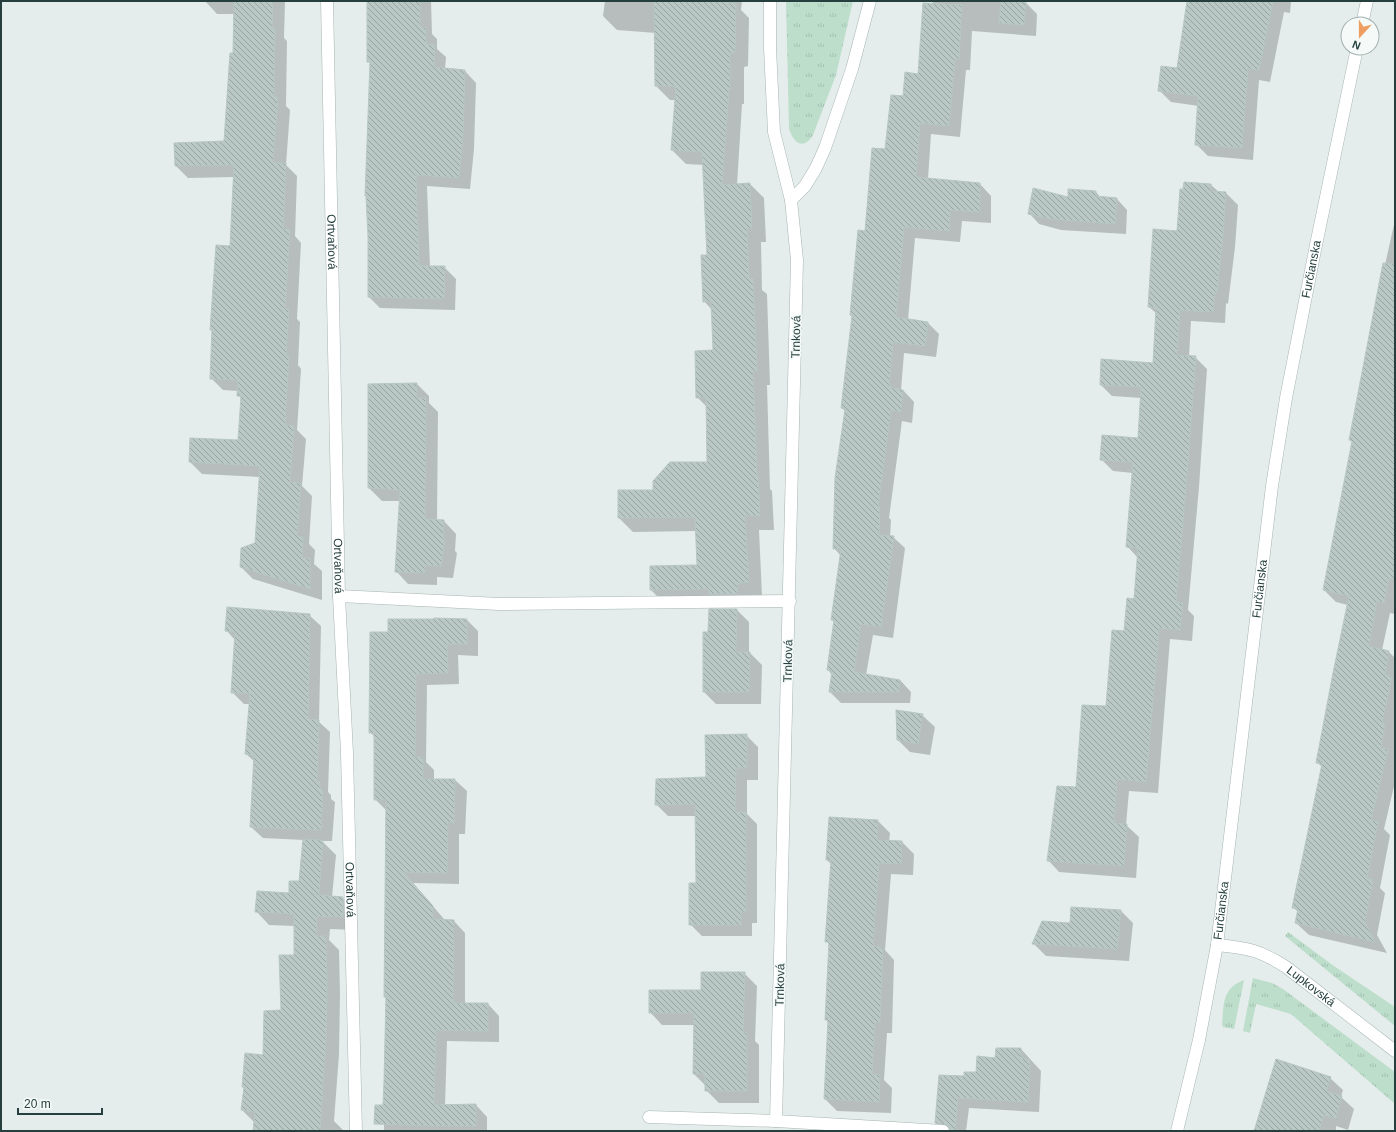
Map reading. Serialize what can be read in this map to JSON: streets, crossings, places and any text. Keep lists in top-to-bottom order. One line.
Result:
{"streets":{"street":["Ortvaňová","Furčianska","Trnková","Lupkovská"]},"crossings":[["Furčianska","Lupkovská"]],"scale_bar":"20 m","north":"bottom"}
